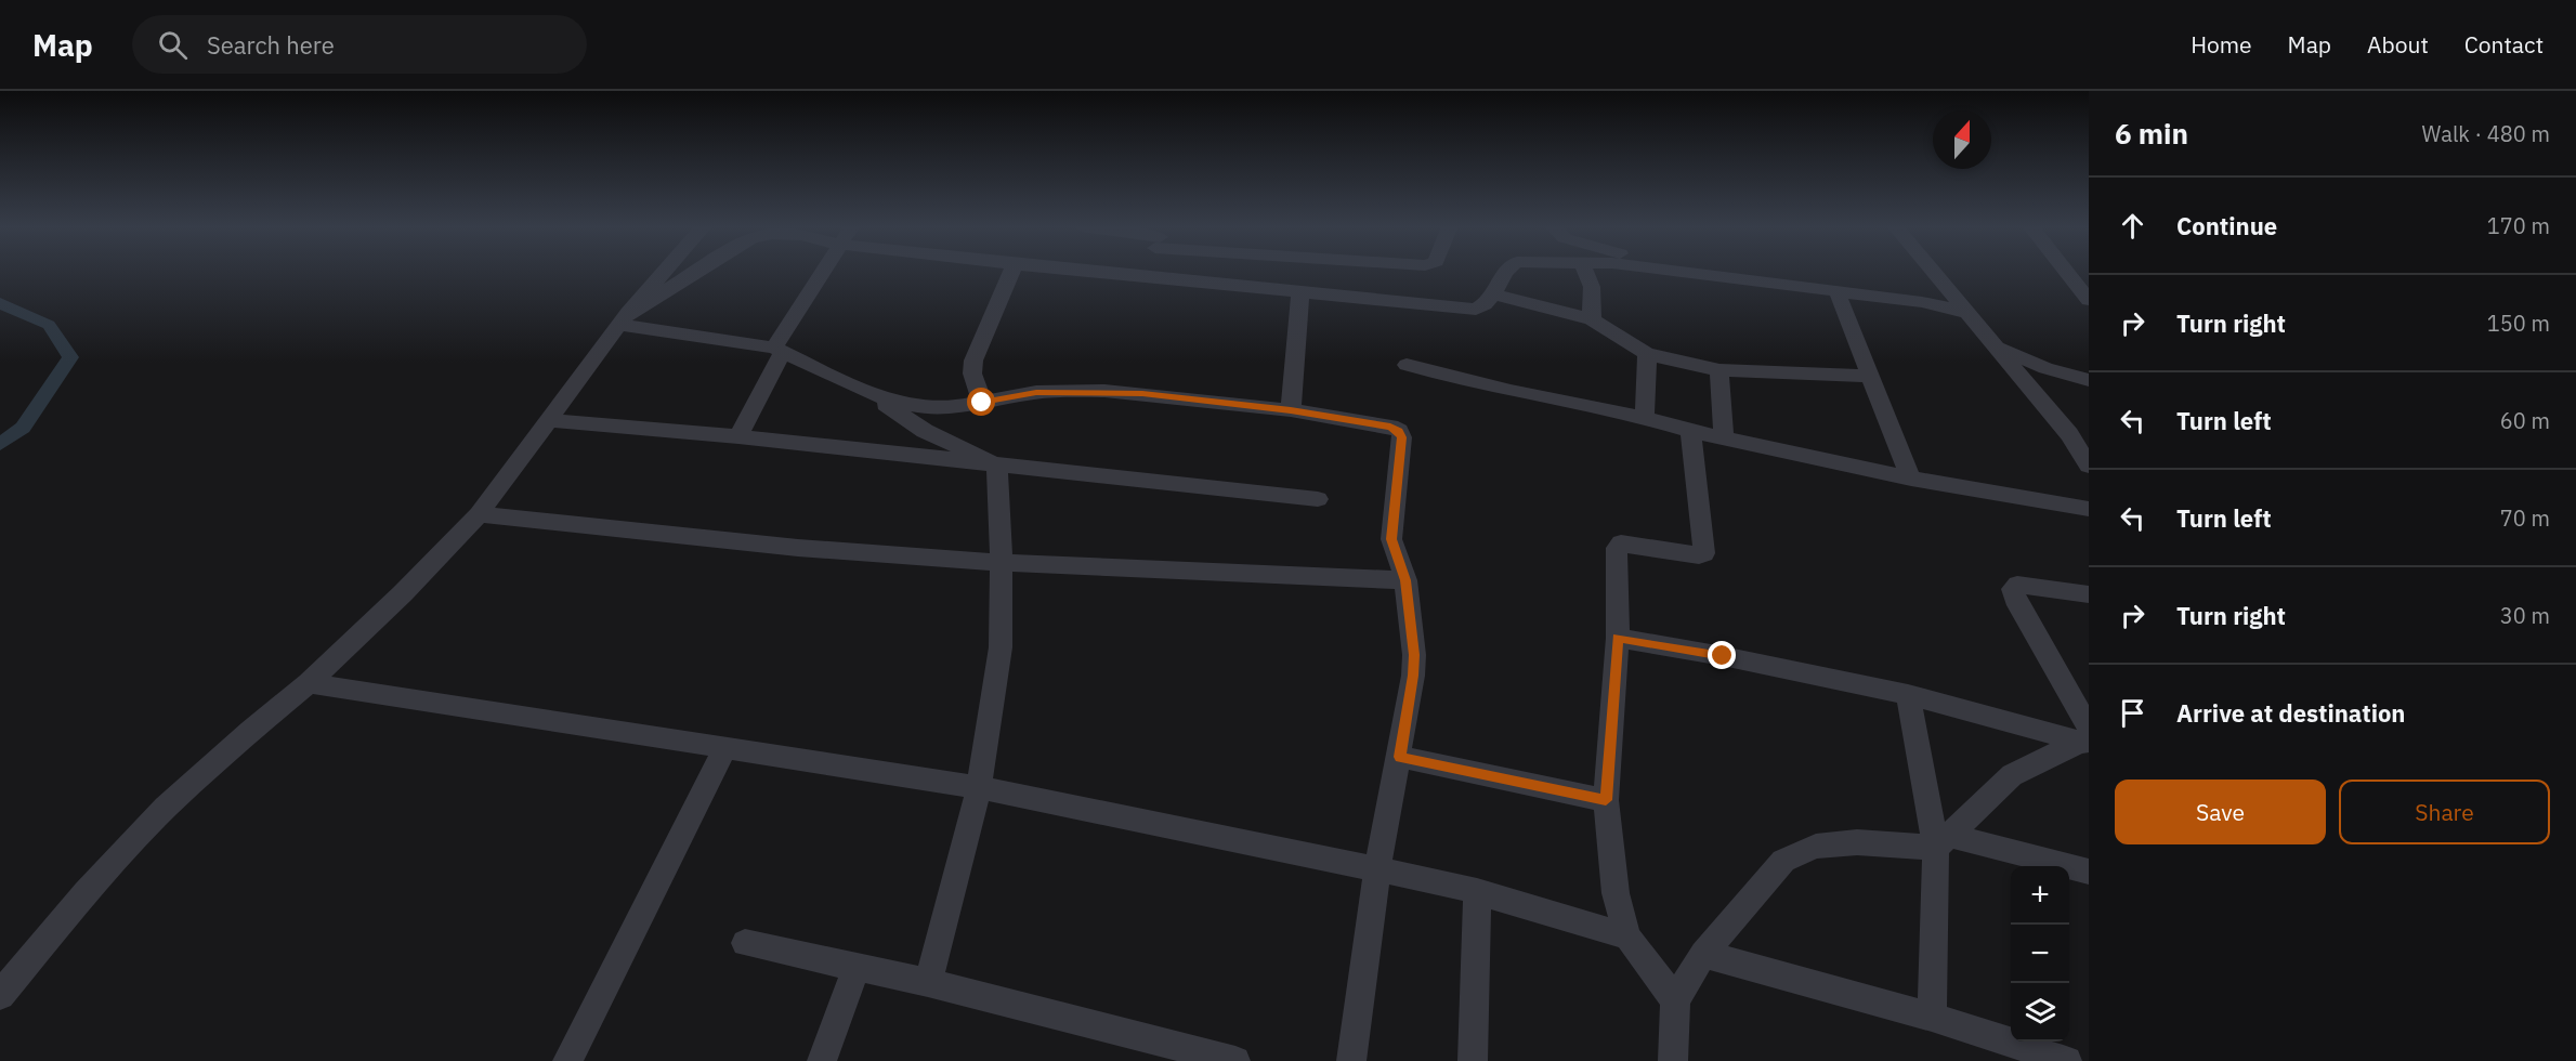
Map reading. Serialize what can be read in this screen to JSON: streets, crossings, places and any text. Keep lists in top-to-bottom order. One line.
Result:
{"north":"top","page":{"header":"Map","search":"Search here","nav":["Home","Map","About","Contact"],"heading":["6 min","Walk · 480 m"],"list":[["Continue","170 m"],["Turn right","150 m"],["Turn left","60 m"],["Turn left","70 m"],["Turn right","30 m"],"Arrive at destination"],"buttons":["Save","Share"],"map_buttons":["+","−"]}}
